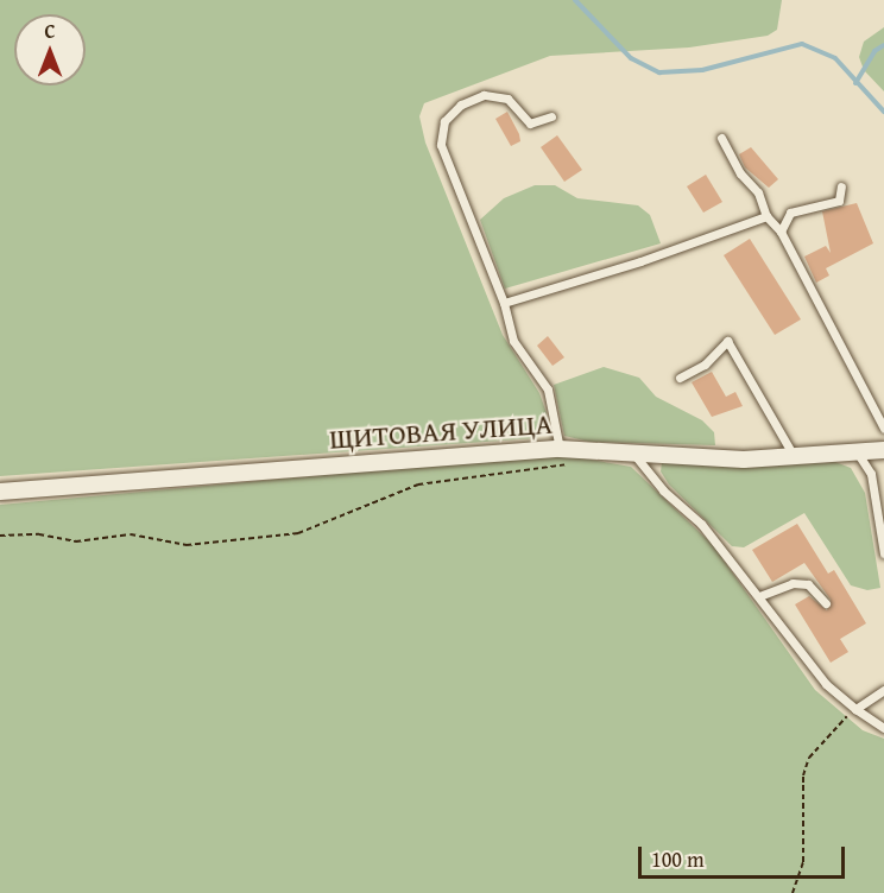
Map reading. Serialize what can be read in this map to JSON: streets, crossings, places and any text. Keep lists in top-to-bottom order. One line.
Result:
{"streets":{"street":["ЩИТОВАЯ УЛИЦА"]},"scale_bar":"100 m","north":"top"}
